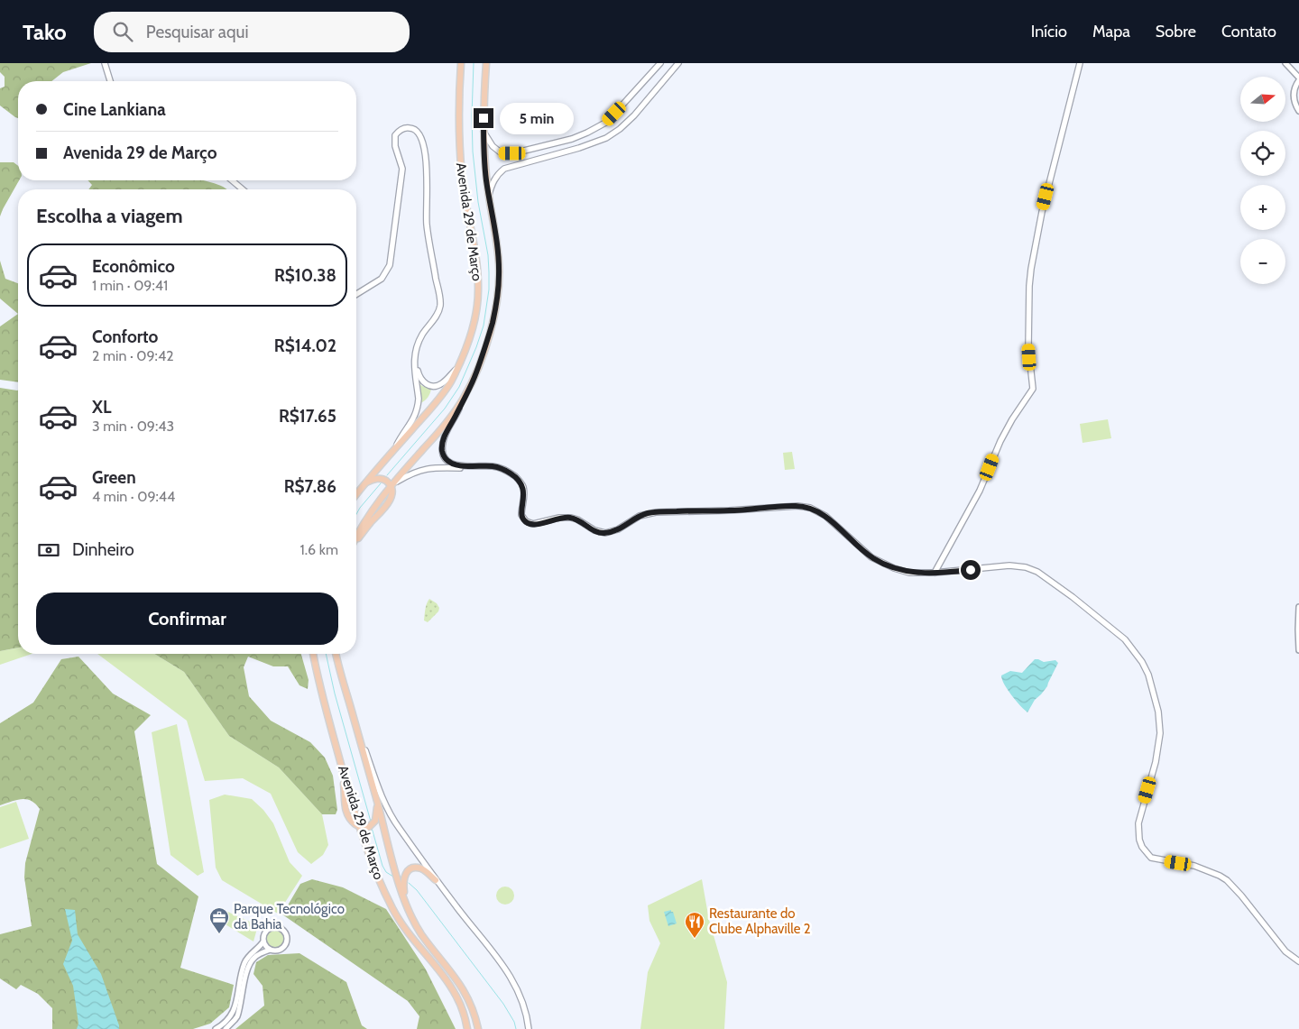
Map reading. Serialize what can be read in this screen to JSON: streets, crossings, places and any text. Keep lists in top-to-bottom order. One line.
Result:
{"streets":{"main road":["Avenida 29 de Março"]},"places":{"office":["Parque Tecnológico da Bahia"],"restaurant":["Restaurante do Clube Alphaville 2"]},"north":"right","page":{"header":"Tako","search":"Pesquisar aqui","nav":["Início","Mapa","Sobre","Contato"],"map_buttons":["+","−"],"banner":["Cine Lankiana","Avenida 29 de Março"],"bubble":"5 min","heading":"Escolha a viagem","list":[{"name":"Econômico","note":"1 min · 09:41","value":"R$10.38"},{"name":"Conforto","note":"2 min · 09:42","value":"R$14.02"},{"name":"XL","note":"3 min · 09:43","value":"R$17.65"},{"name":"Green","note":"4 min · 09:44","value":"R$7.86"}],"pay":["Dinheiro","1.6 km"],"buttons":"Confirmar"}}
